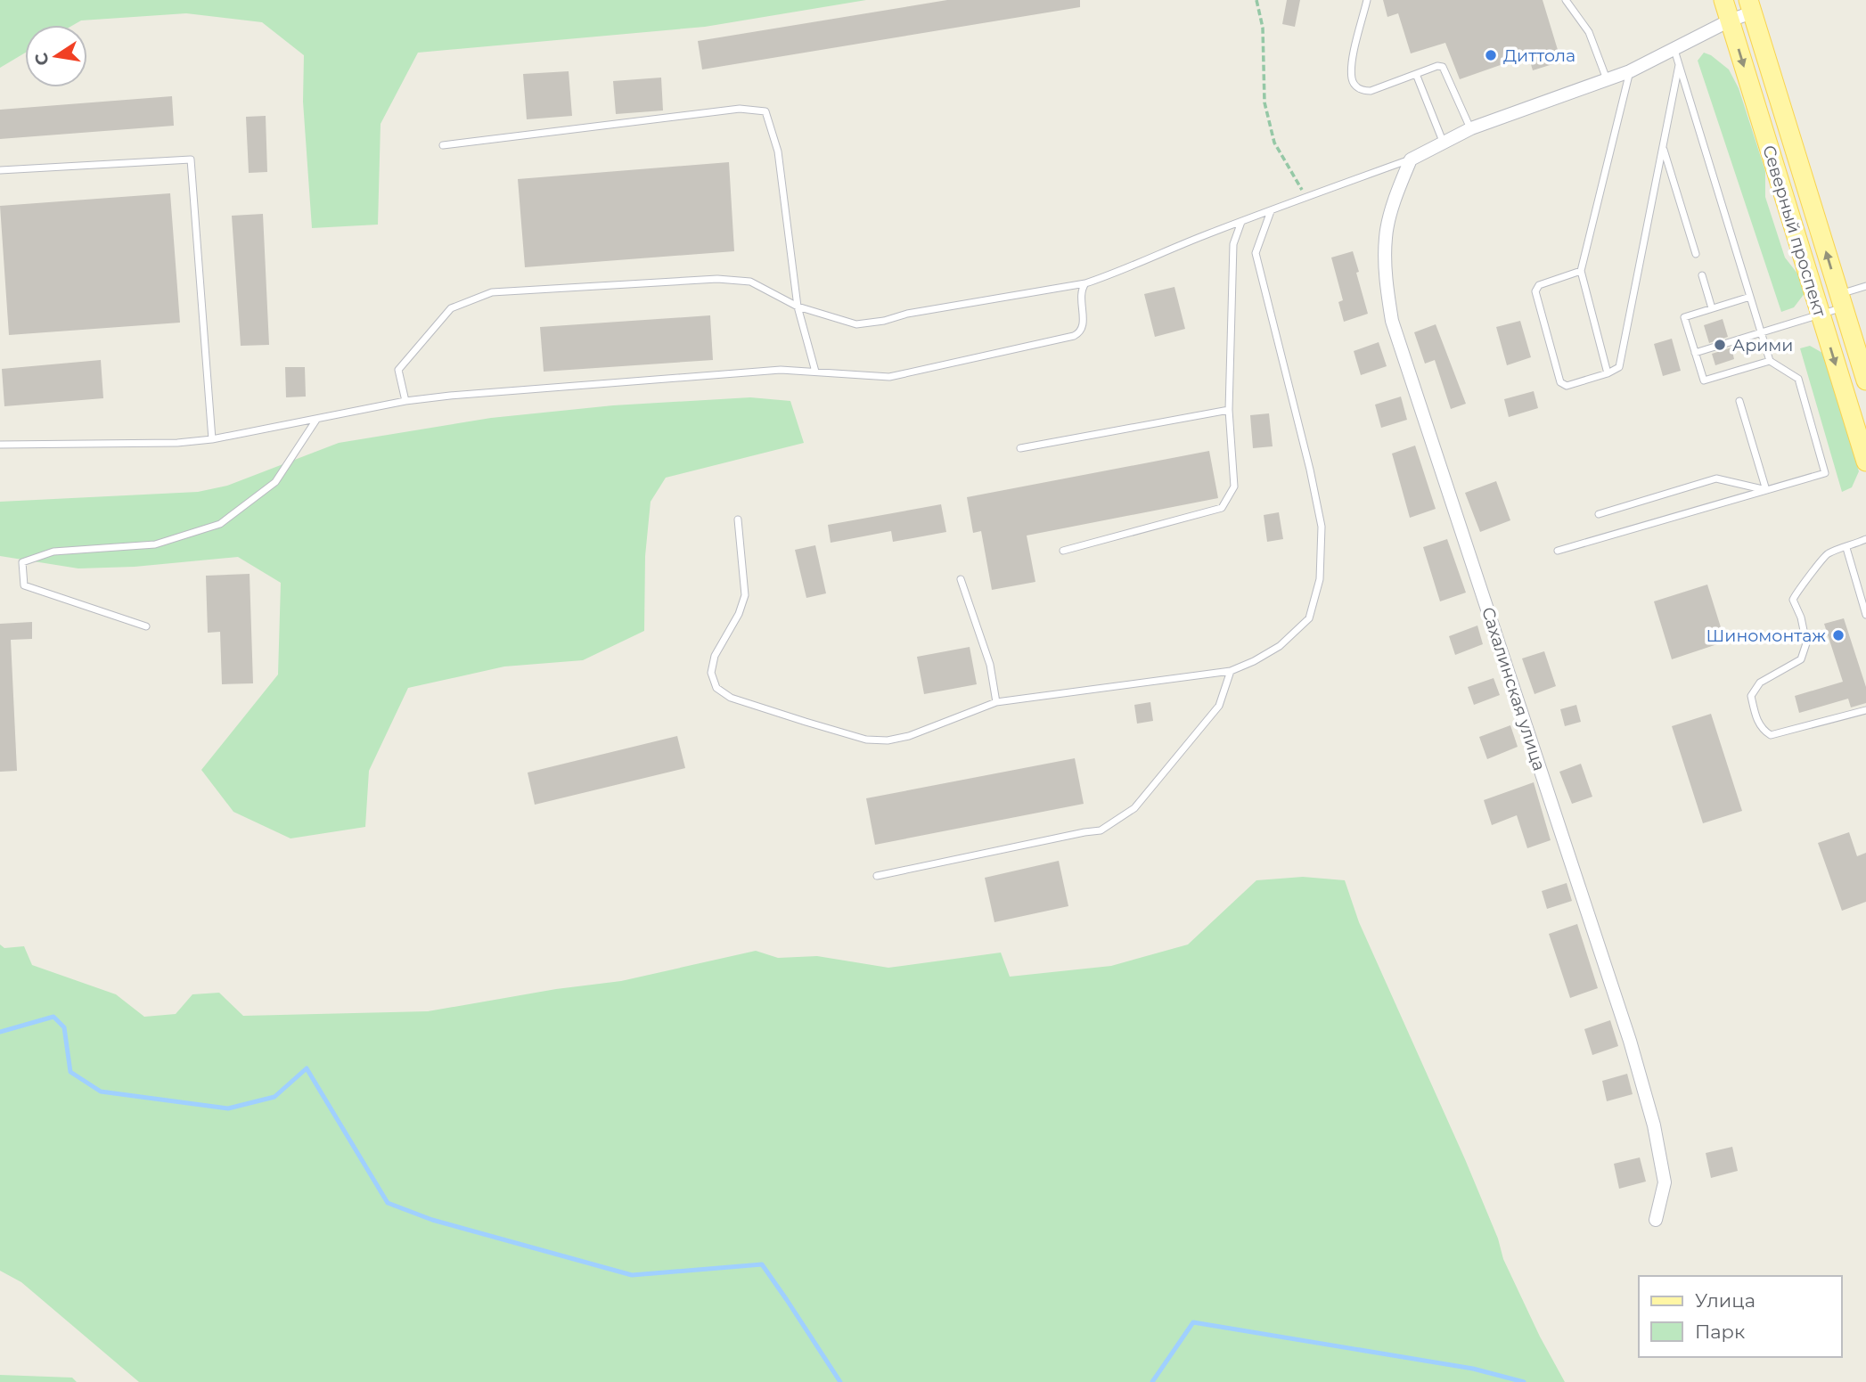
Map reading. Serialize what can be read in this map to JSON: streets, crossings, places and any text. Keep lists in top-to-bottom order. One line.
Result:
{"streets":{"main road":["Северный проспект"],"street":["Сахалинская улица"]},"places":["Диттола","Арими","Шиномонтаж"],"legend":["Улица","Парк"],"north":"left"}
